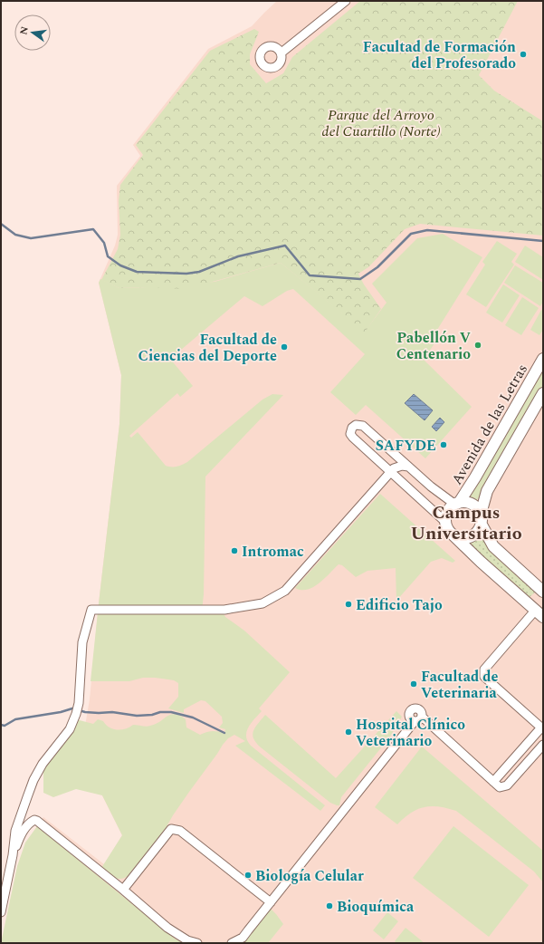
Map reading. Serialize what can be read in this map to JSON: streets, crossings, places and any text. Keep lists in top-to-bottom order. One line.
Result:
{"streets":{"main road":["Avenida de las Letras"]},"districts":["Campus Universitario"],"parks":["Parque del Arroyo del Cuartillo (Norte)"],"places":["Facultad de Formación del Profesorado","Pabellón V Centenario","Facultad de Ciencias del Deporte","SAFYDE","Intromac","Edificio Tajo","Facultad de Veterinaria","Hospital Clínico Veterinario","Biología Celular","Bioquímica"],"north":"left"}
